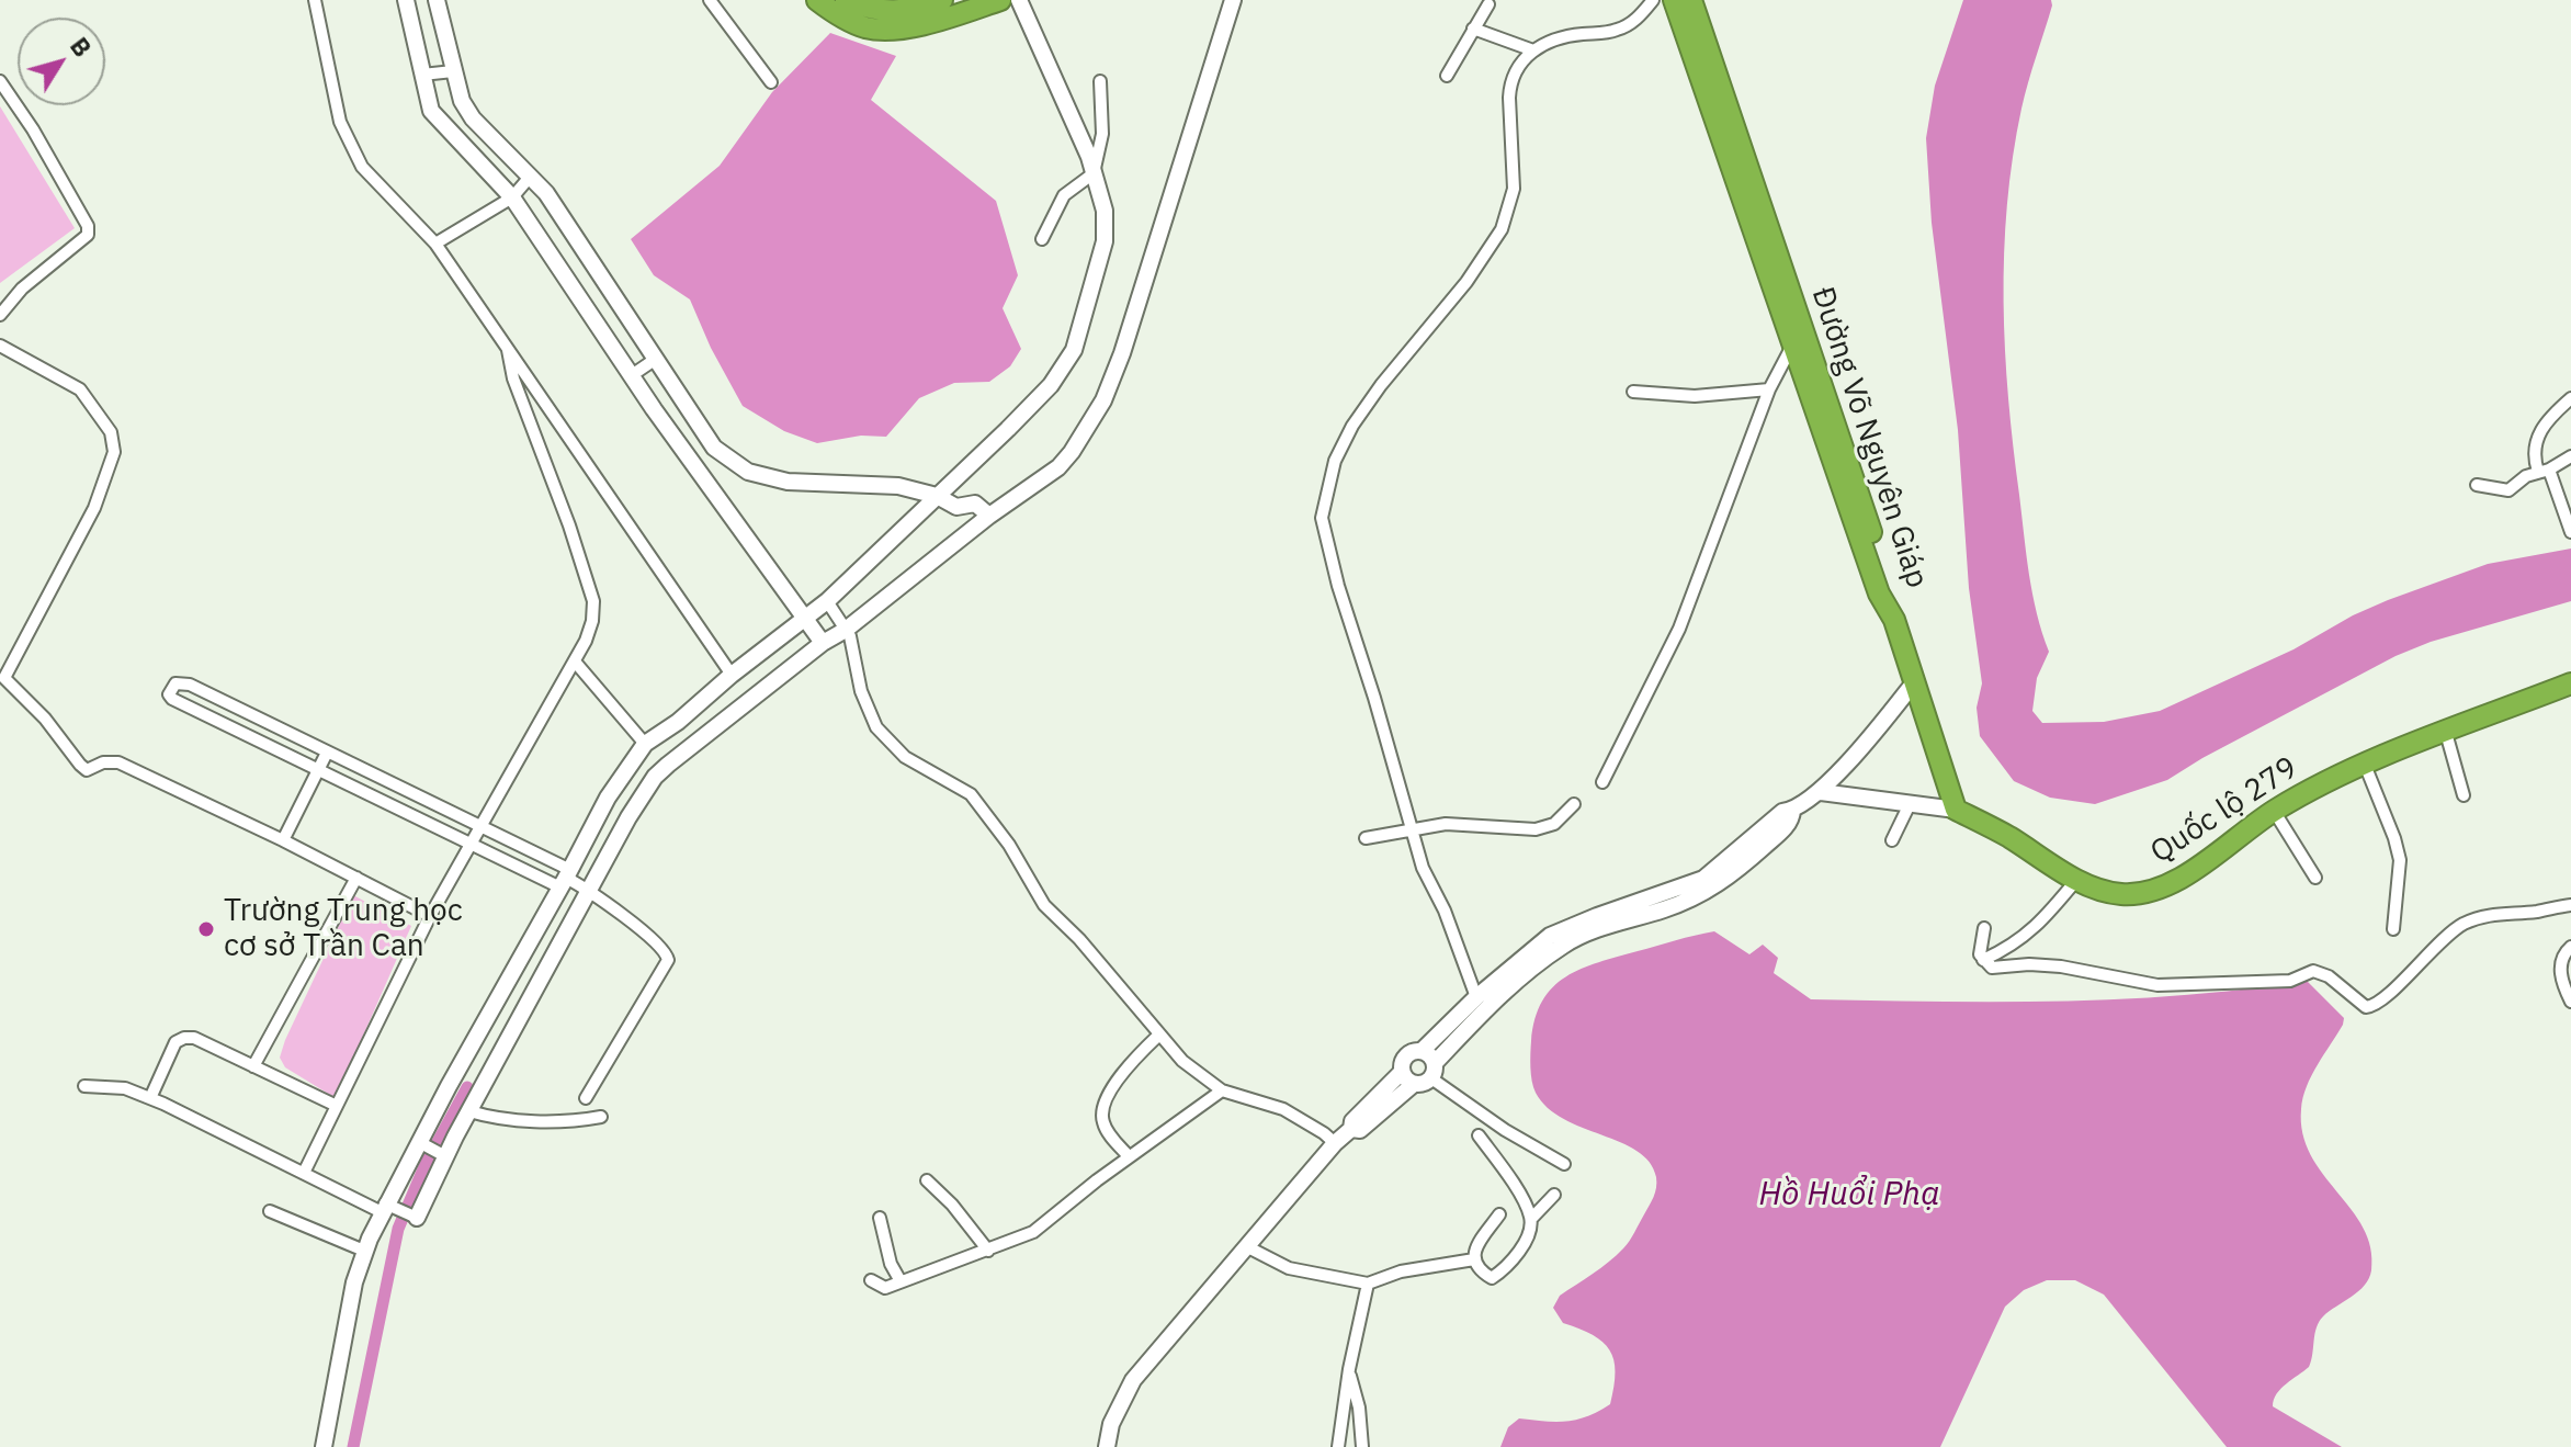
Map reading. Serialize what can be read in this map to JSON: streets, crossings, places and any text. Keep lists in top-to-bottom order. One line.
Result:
{"streets":{"highway":["Đường Võ Nguyên Giáp","Quốc lộ 279"]},"water":["Hồ Huổi Phạ"],"places":["Trường Trung học cơ sở Trần Can"],"north":"top right"}
